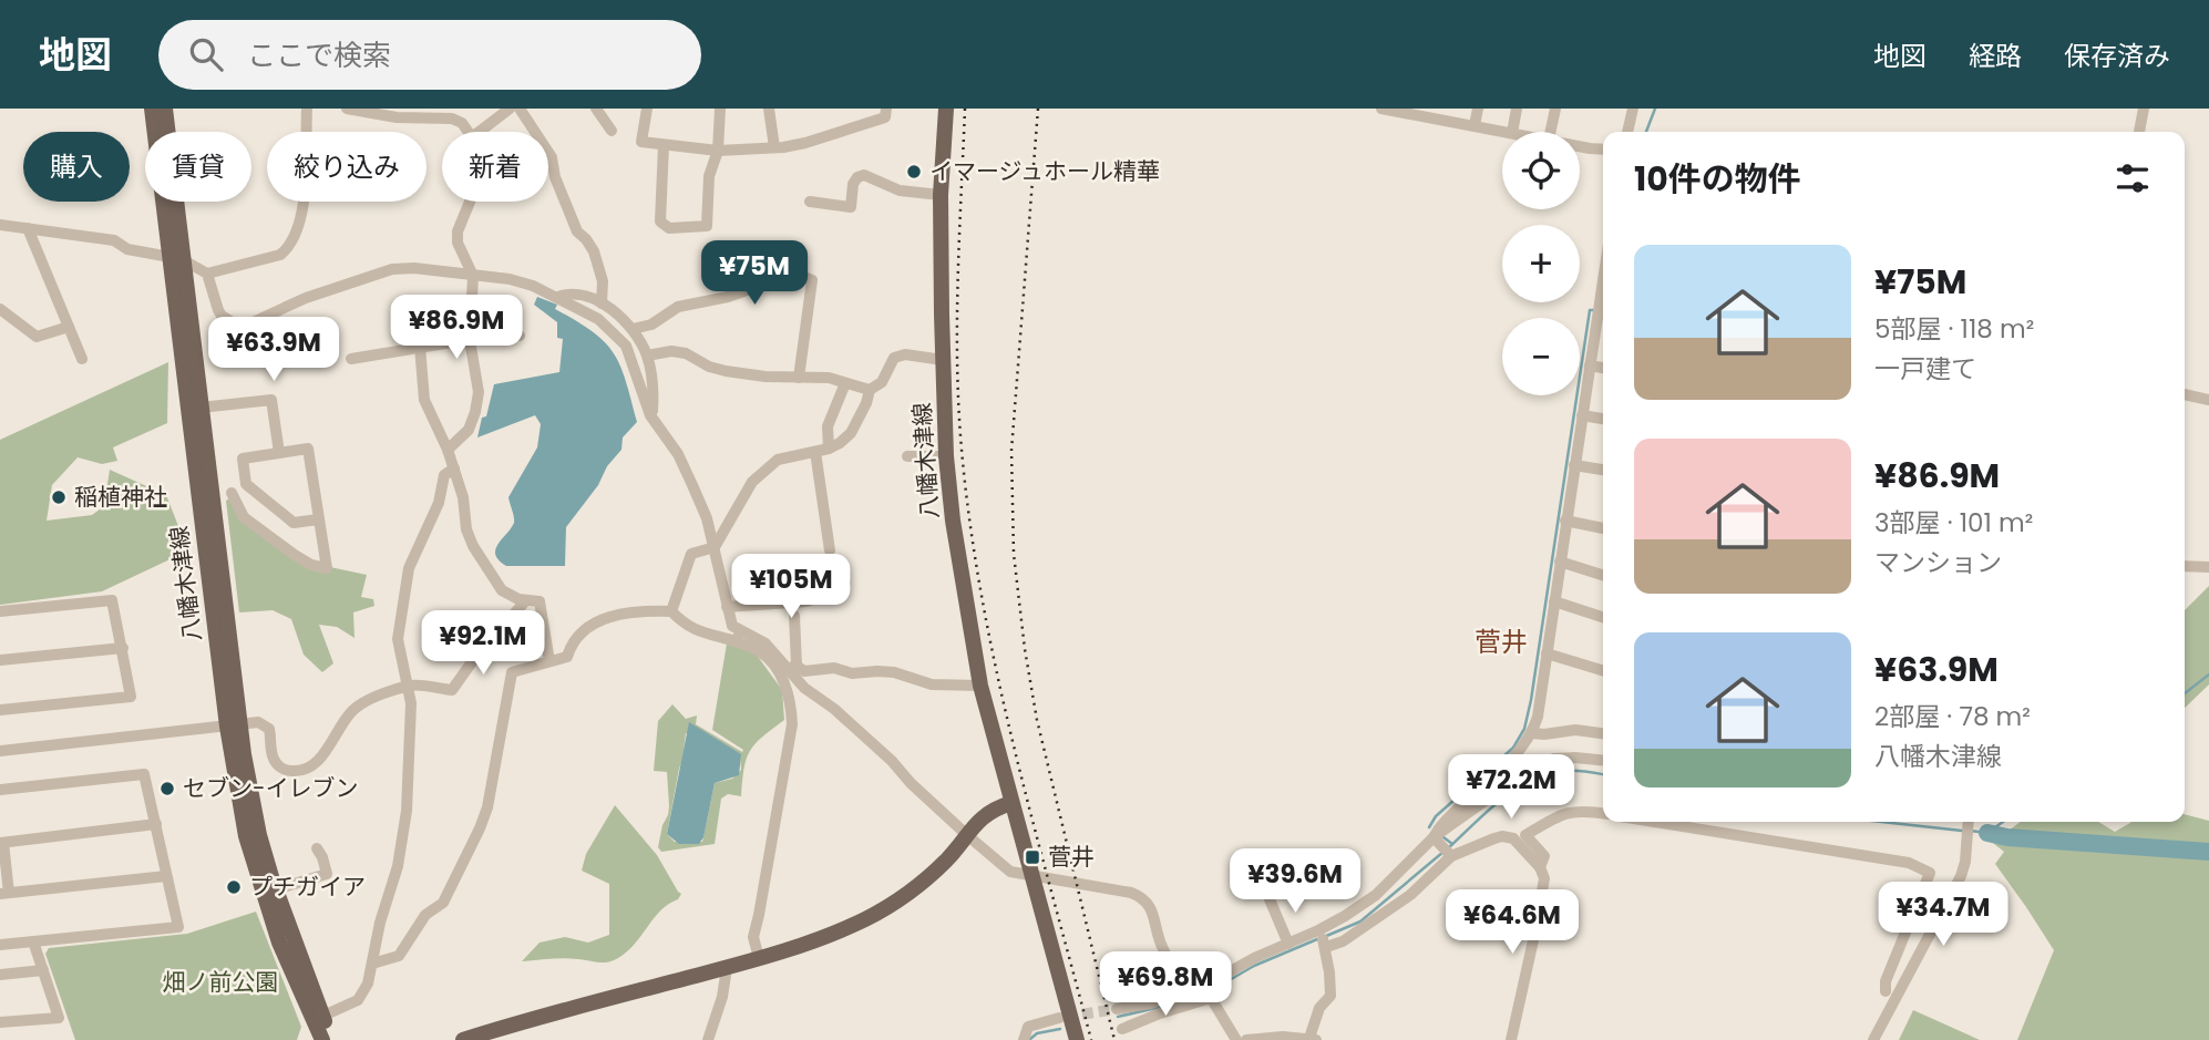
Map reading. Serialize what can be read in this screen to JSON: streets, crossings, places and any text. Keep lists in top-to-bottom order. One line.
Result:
{"streets":{"main road":["八幡木津線"]},"districts":["菅井"],"parks":["畑ノ前公園"],"places":{"other":["イマージュホール精華","稲植神社","セブン-イレブン","プチガイア"],"transit":["菅井"]},"page":{"header":"地図","search":"ここで検索","nav":["地図","経路","保存済み"],"map_buttons":["+","−"],"chip":["購入","賃貸","絞り込み","新着"],"heading":"10件の物件","list":[{"name":"¥75M","note":"5部屋 · 118 m² · 一戸建て"},{"name":"¥86.9M","note":"3部屋 · 101 m² · マンション"},{"name":"¥63.9M","note":"2部屋 · 78 m² · 八幡木津線"}],"price":["¥75M","¥86.9M","¥63.9M","¥105M","¥92.1M","¥72.2M","¥39.6M","¥34.7M","¥64.6M","¥69.8M"]}}
